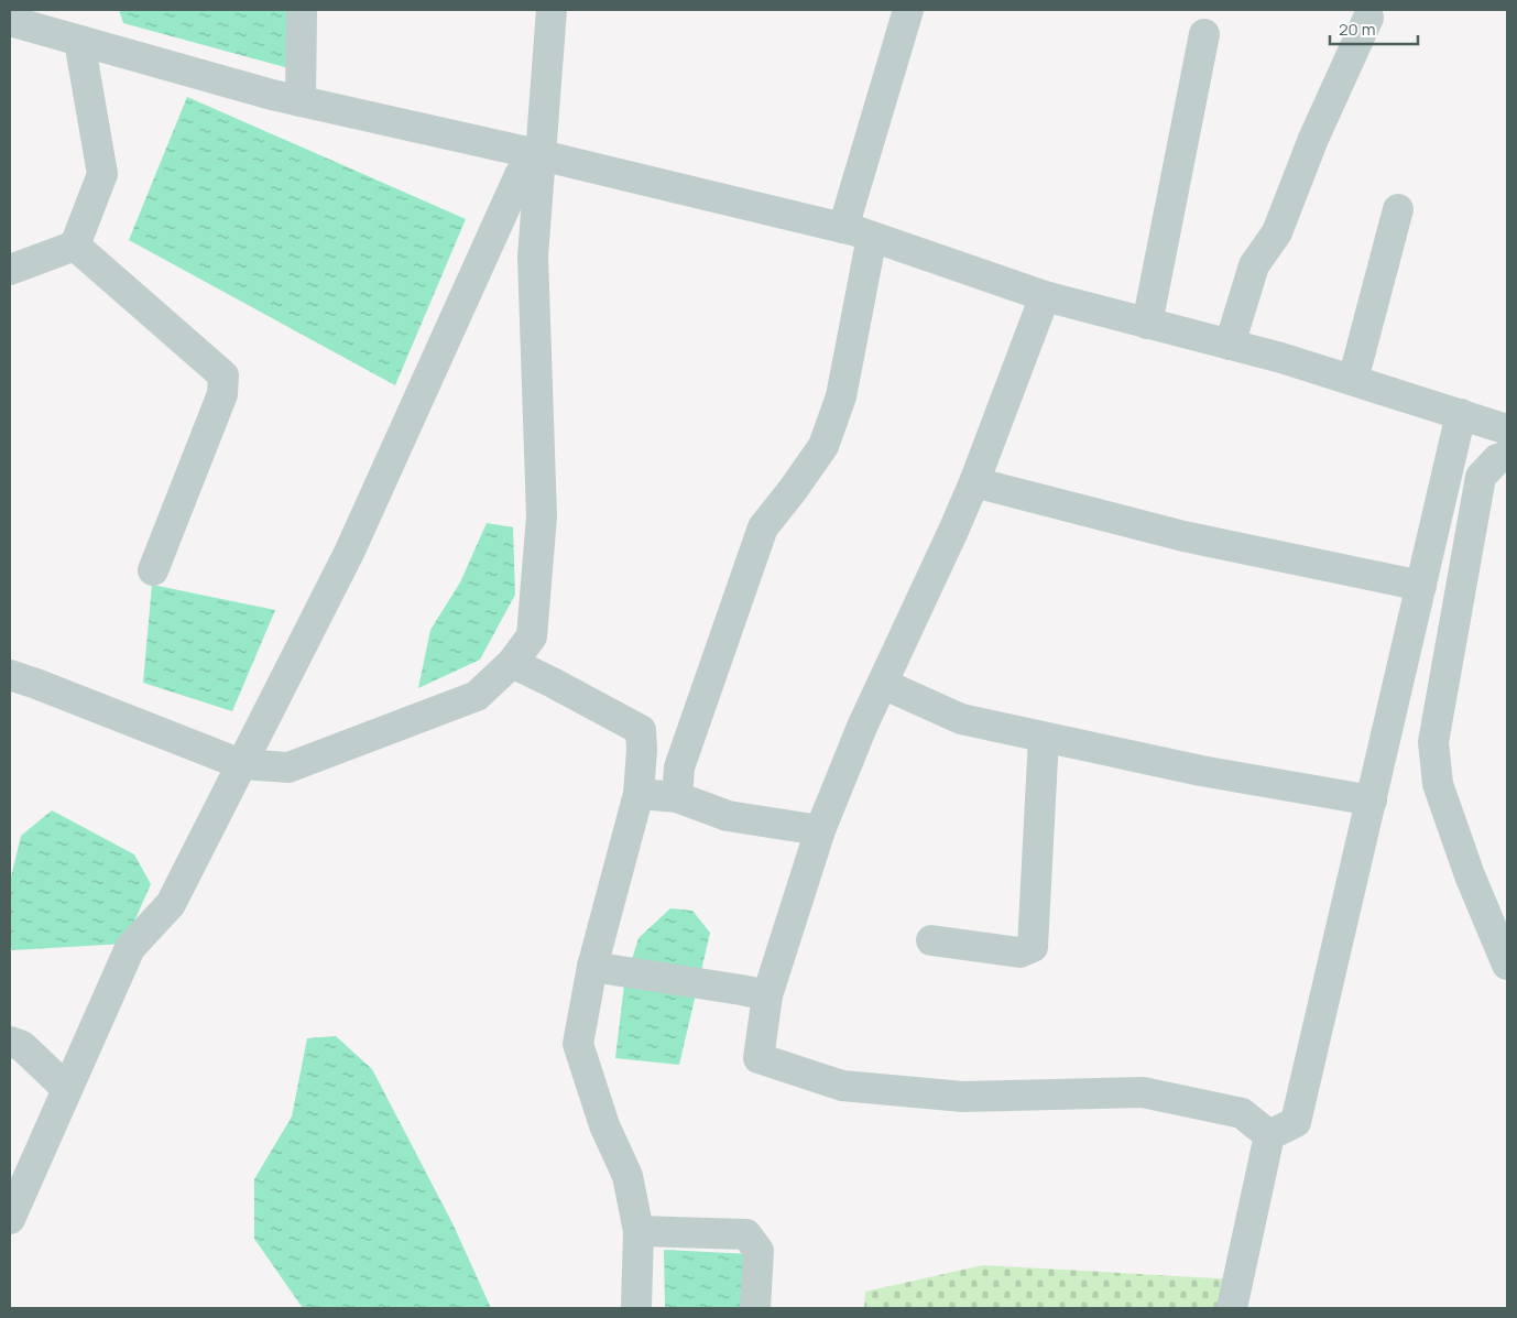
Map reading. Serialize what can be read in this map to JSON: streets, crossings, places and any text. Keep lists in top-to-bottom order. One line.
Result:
{"scale_bar":"20 m"}
